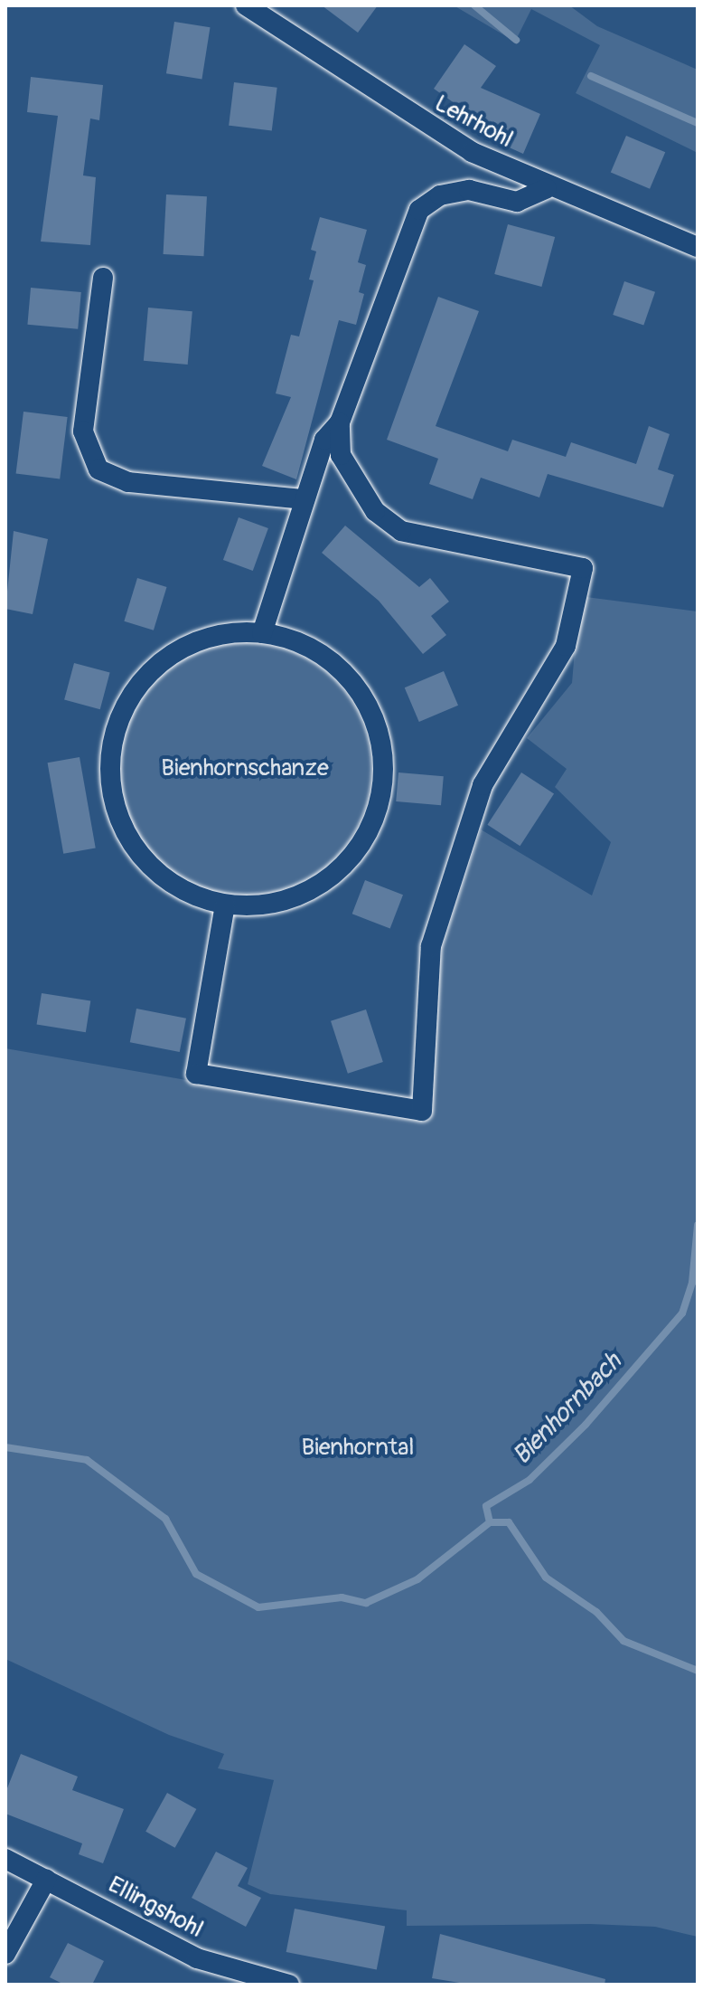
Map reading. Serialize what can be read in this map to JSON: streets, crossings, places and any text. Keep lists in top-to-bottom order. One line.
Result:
{"streets":{"street":["Lehrhohl","Ellingshohl"]},"water":["Bienhornbach"],"parks":["Bienhornschanze","Bienhorntal"]}
